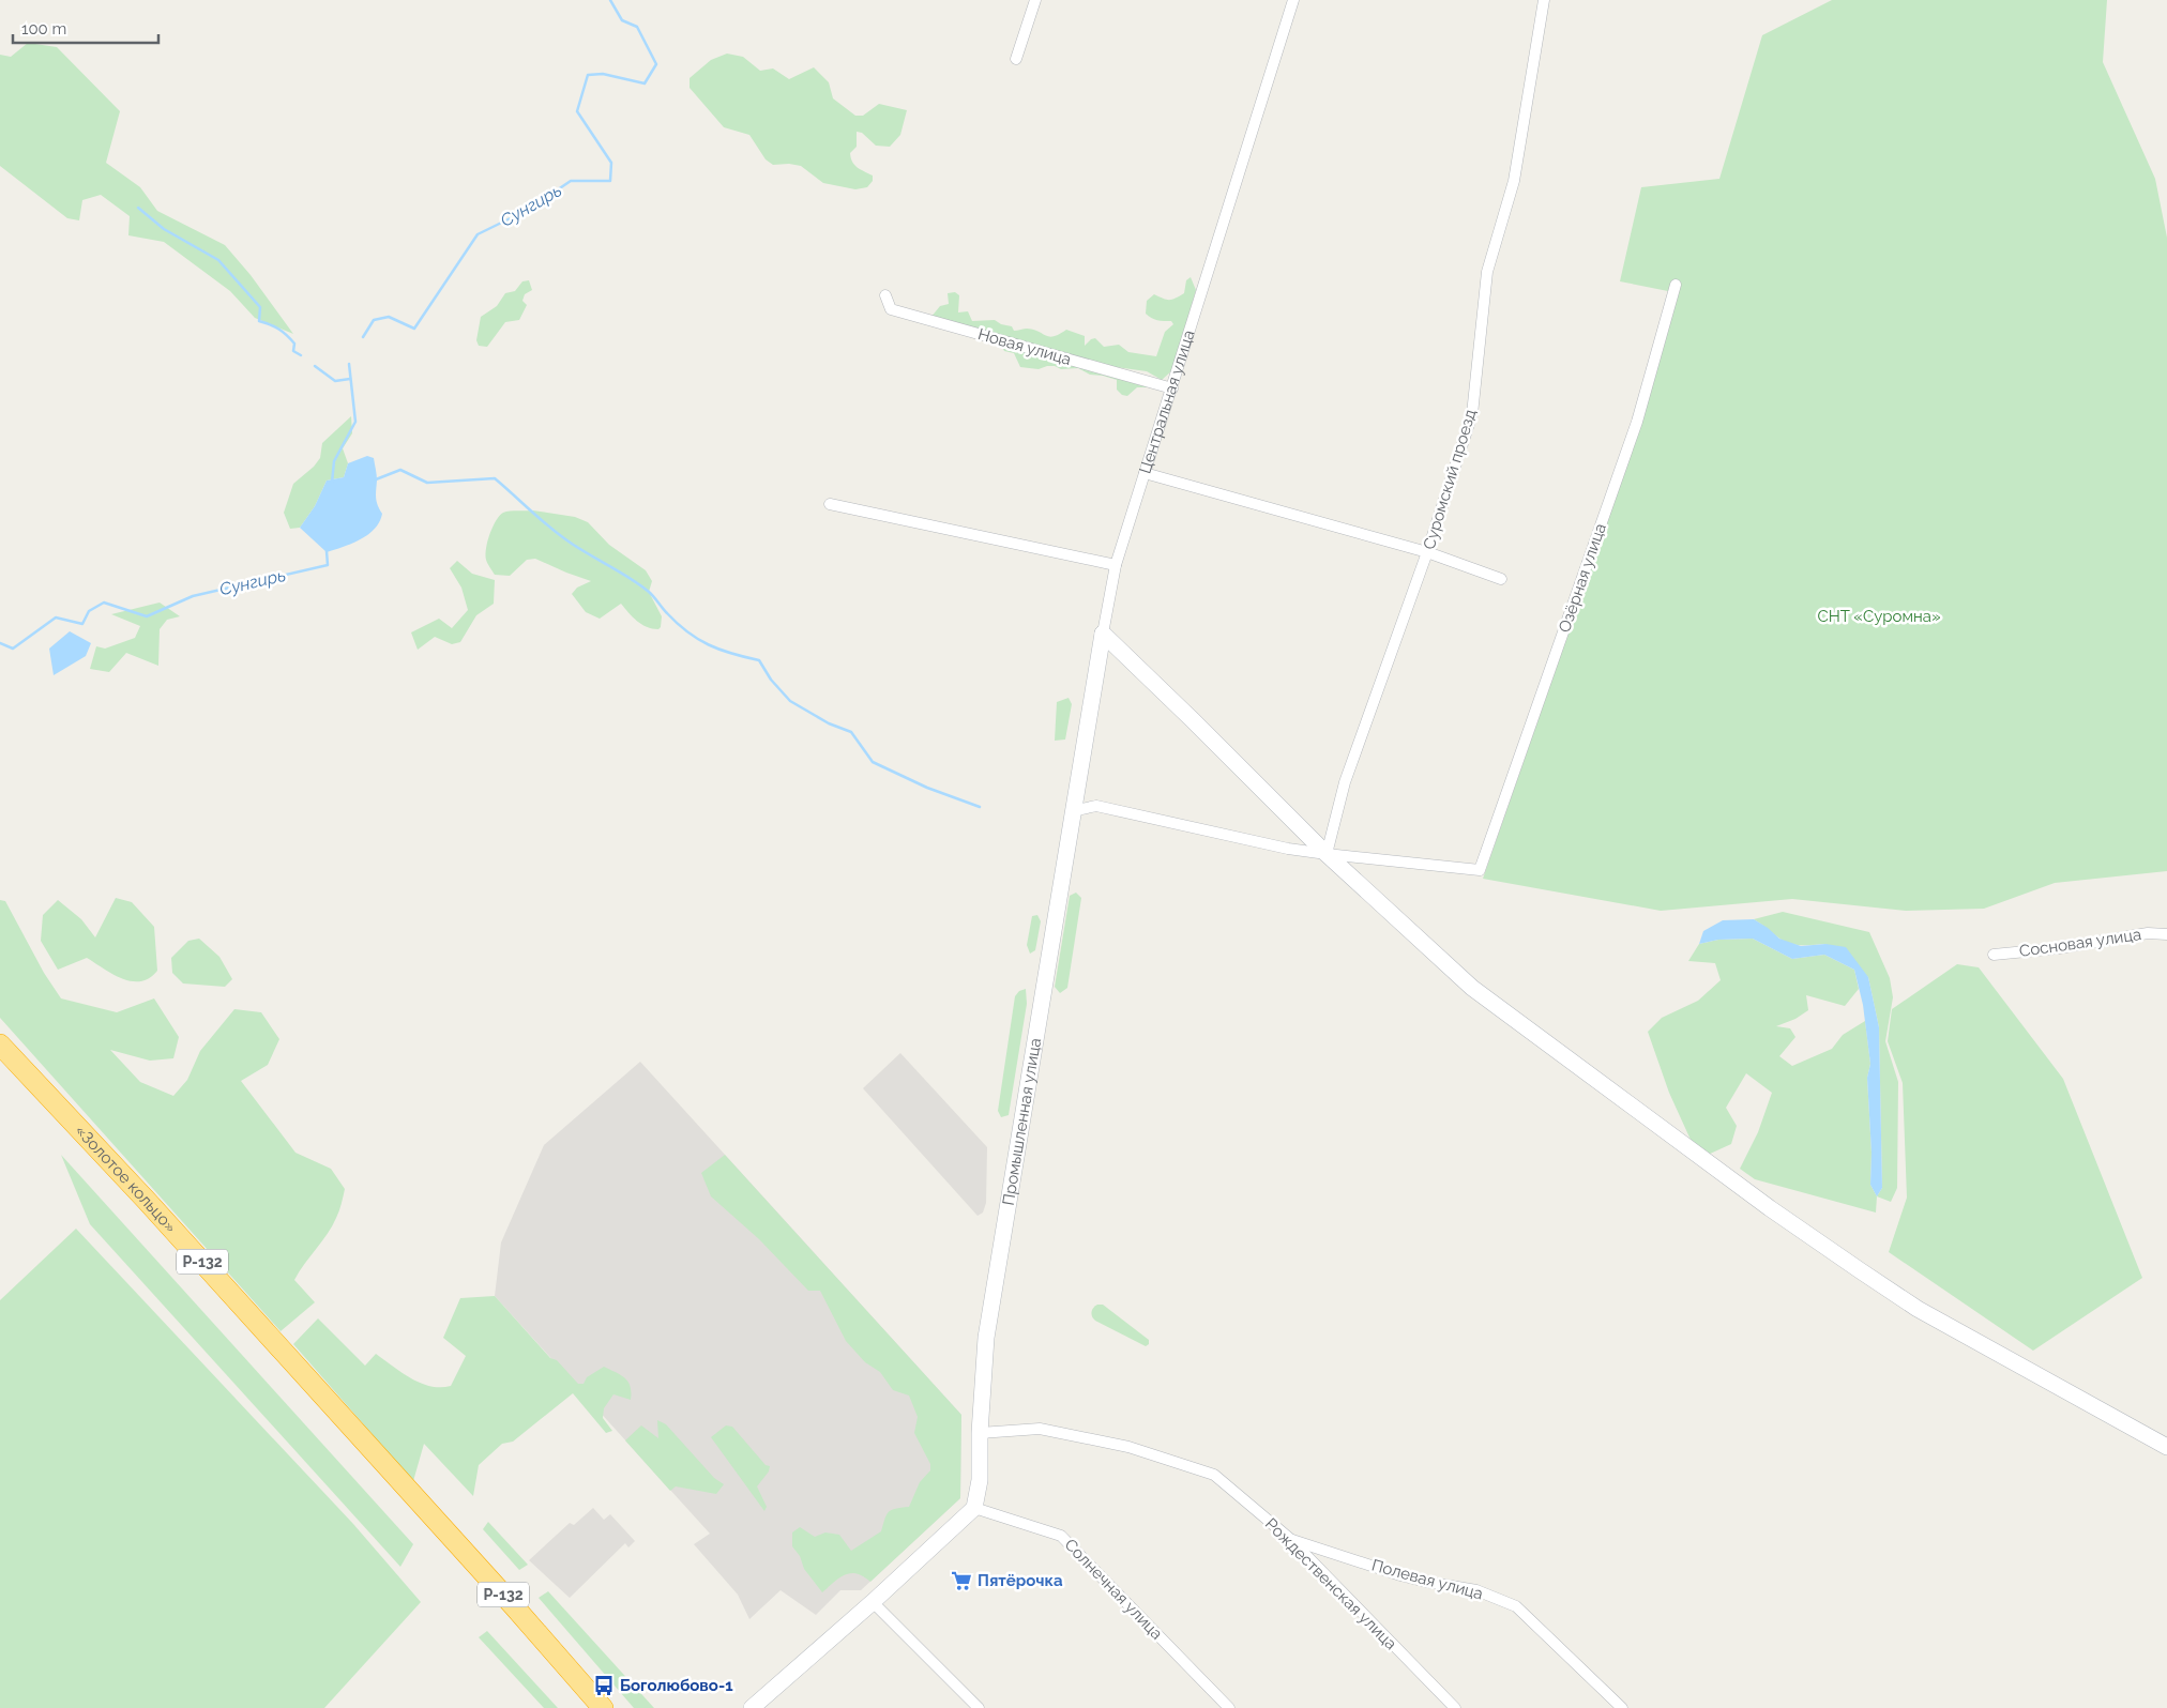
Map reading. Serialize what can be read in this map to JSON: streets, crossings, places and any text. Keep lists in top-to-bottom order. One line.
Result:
{"streets":{"highway":["«Золотое кольцо»","Р-132"],"street":["Новая улица","Центральная улица","Суромский проезд","Озёрная улица","Сосновая улица","Промышленная улица","Полевая улица","Рождественская улица","Солнечная улица"]},"crossings":[["Новая улица","Центральная улица"],["Центральная улица","Промышленная улица"],["Суромский проезд","Озёрная улица"],["Промышленная улица","Рождественская улица"],["Промышленная улица","Солнечная улица"],["«Золотое кольцо»","Р-132"],["Полевая улица","Рождественская улица"]],"water":["Сунгирь"],"parks":["СНТ «Суромна»"],"places":{"supermarket":["Пятёрочка"],"bus stop":["Боголюбово-1"]},"scale_bar":"100 m"}
